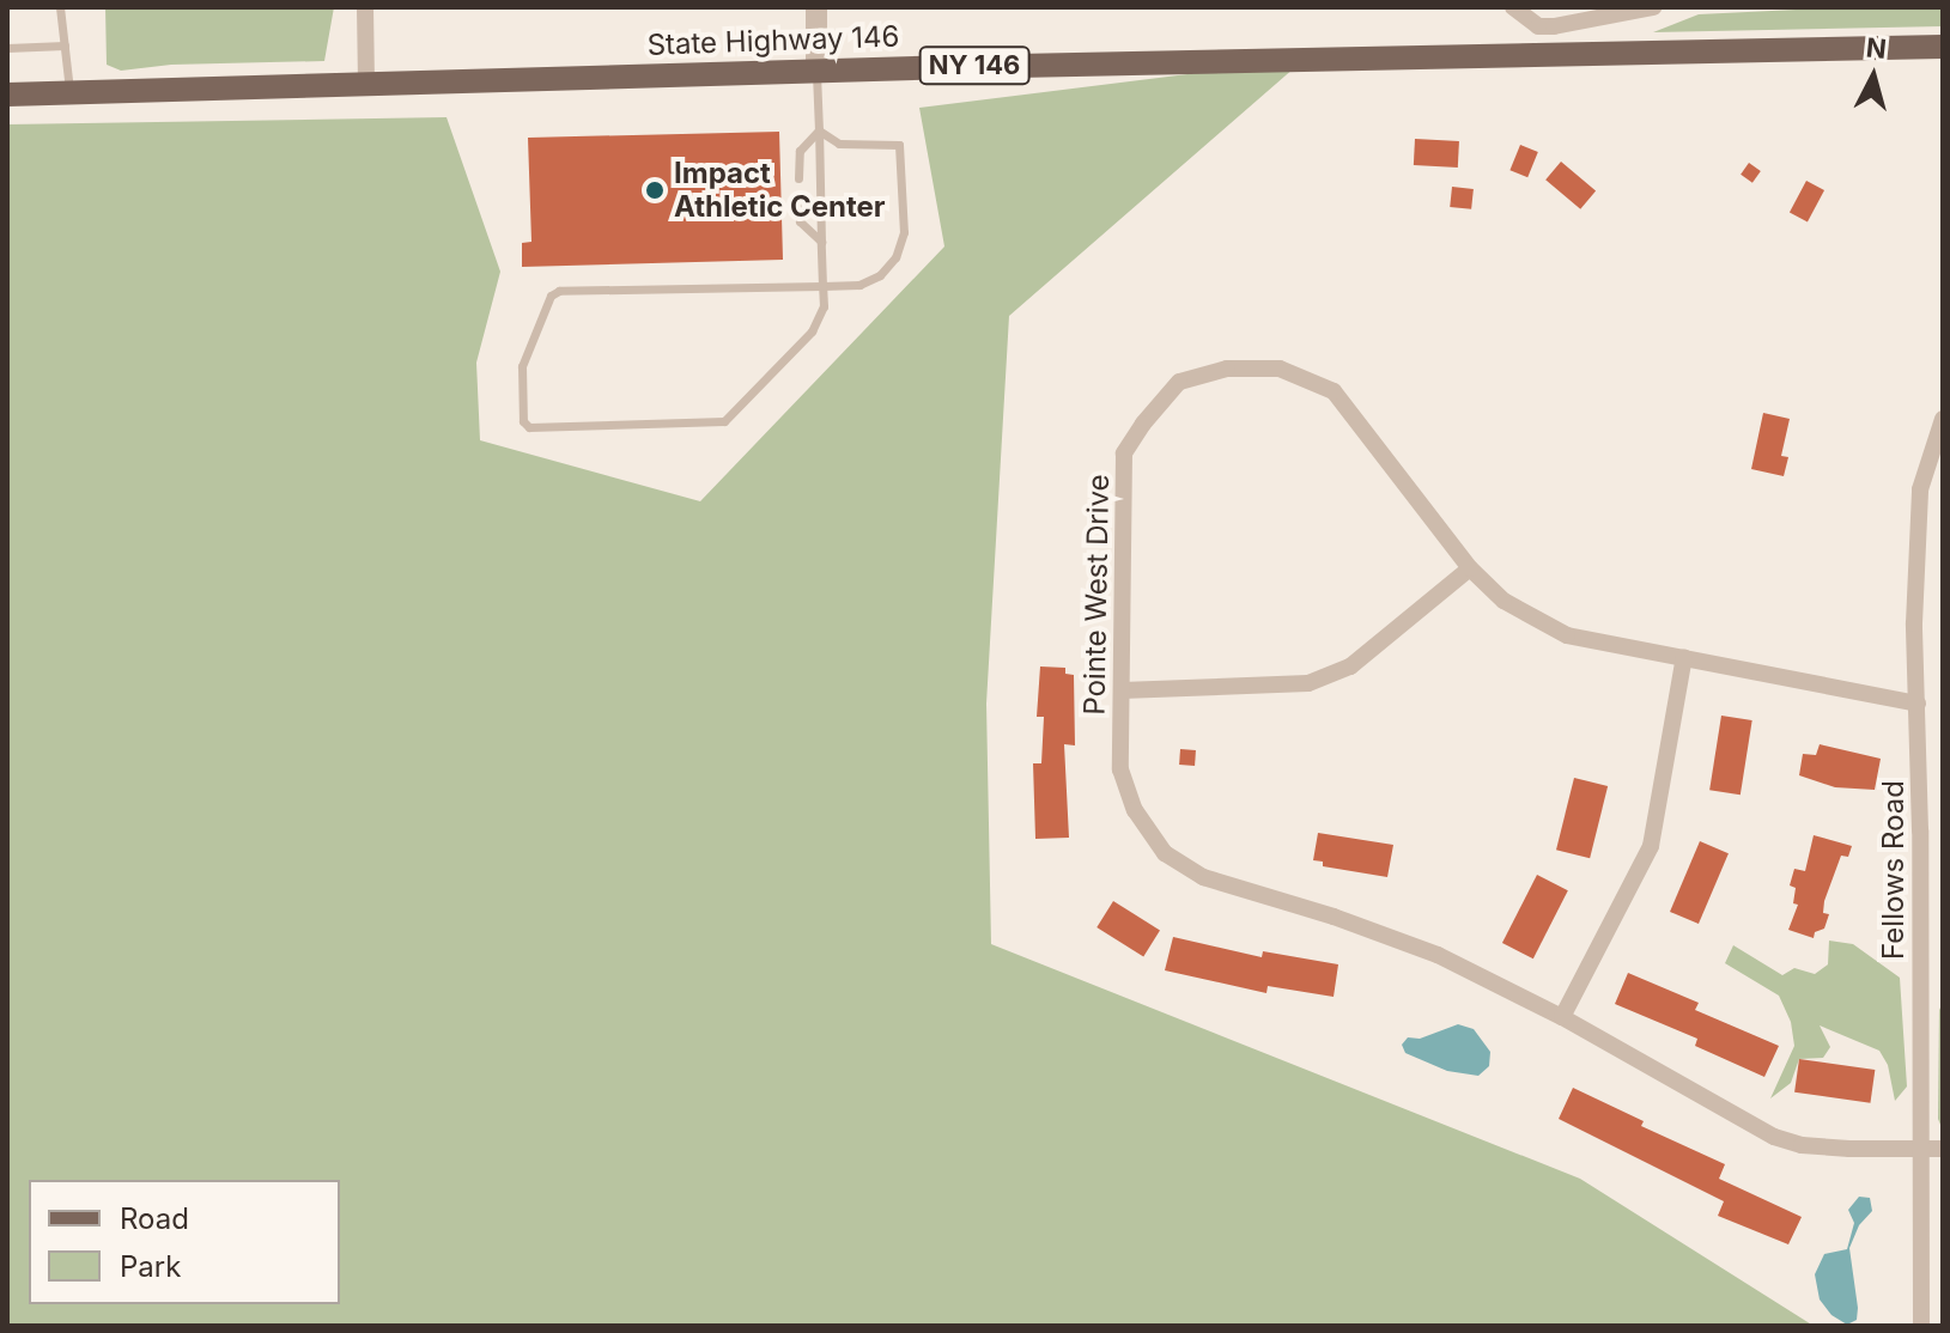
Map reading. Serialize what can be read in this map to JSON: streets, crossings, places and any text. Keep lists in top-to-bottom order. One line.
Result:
{"streets":{"main road":["State Highway 146","NY 146"],"street":["Pointe West Drive","Fellows Road"]},"crossings":[["Pointe West Drive","Fellows Road"]],"places":["Impact Athletic Center"],"legend":["Road","Park"],"north":"top"}
